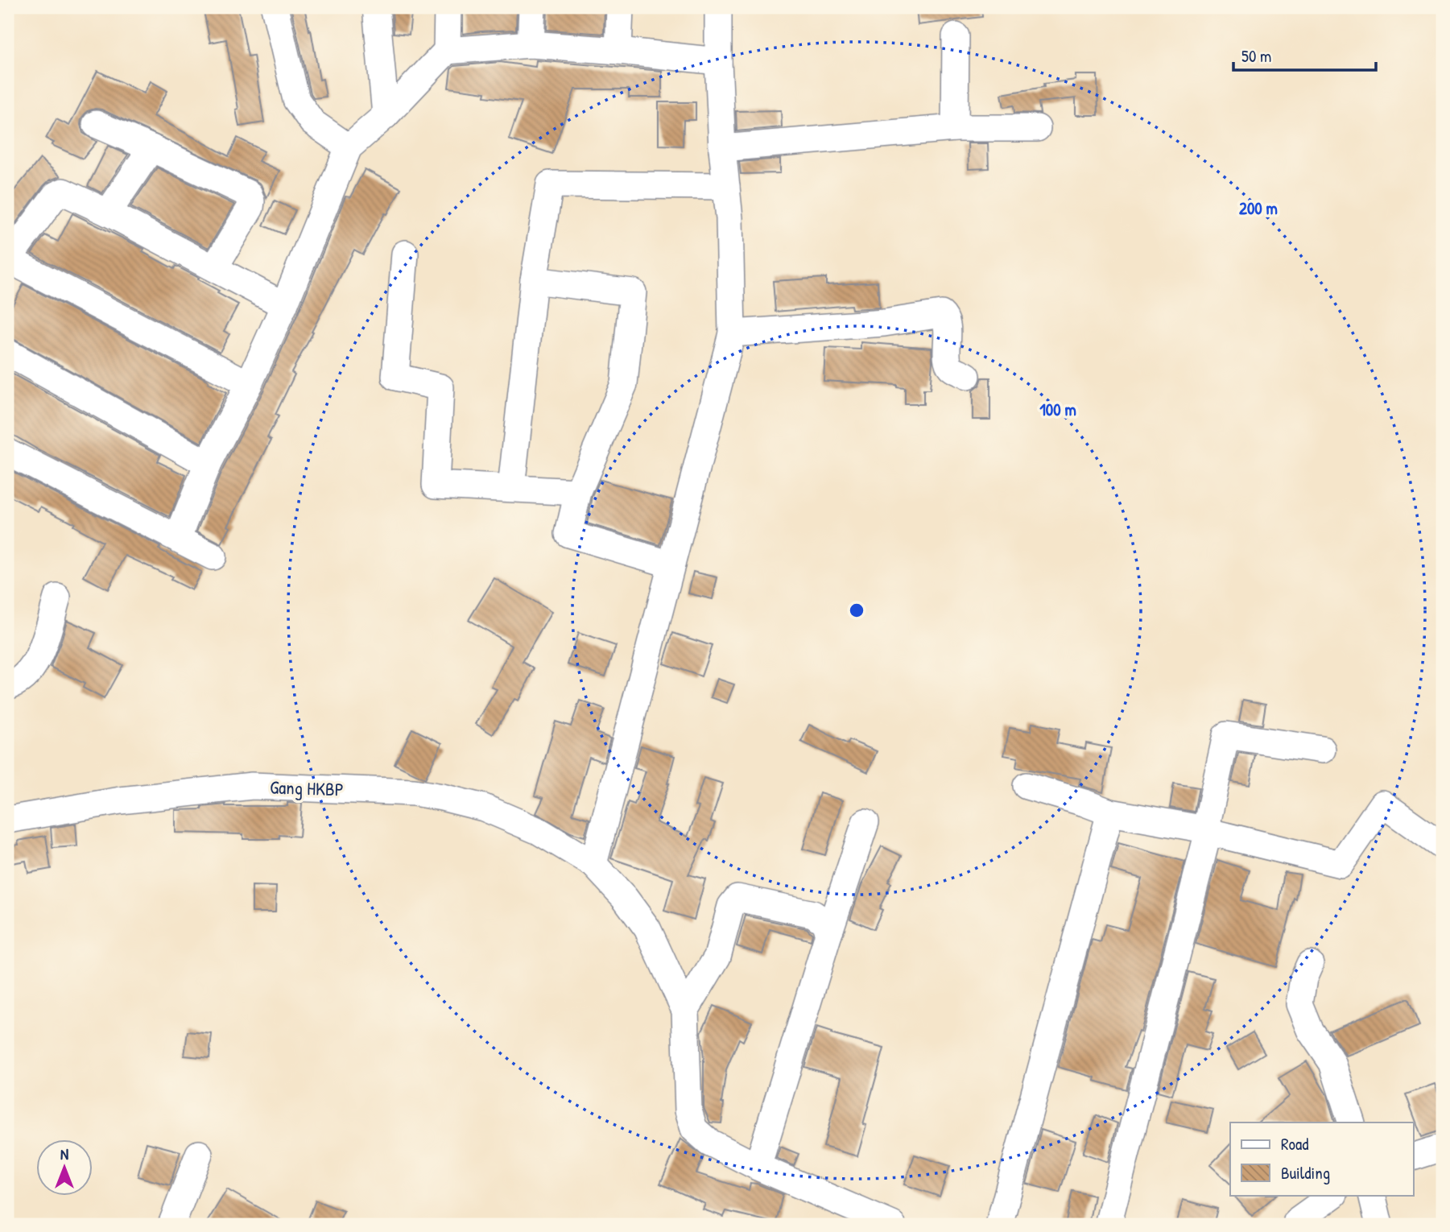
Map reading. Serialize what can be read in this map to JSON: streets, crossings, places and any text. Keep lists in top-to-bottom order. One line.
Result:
{"streets":{"street":["Gang HKBP"]},"legend":["Road","Building"],"scale_bar":"50 m","north":"top","rings":["200 m","100 m"]}
